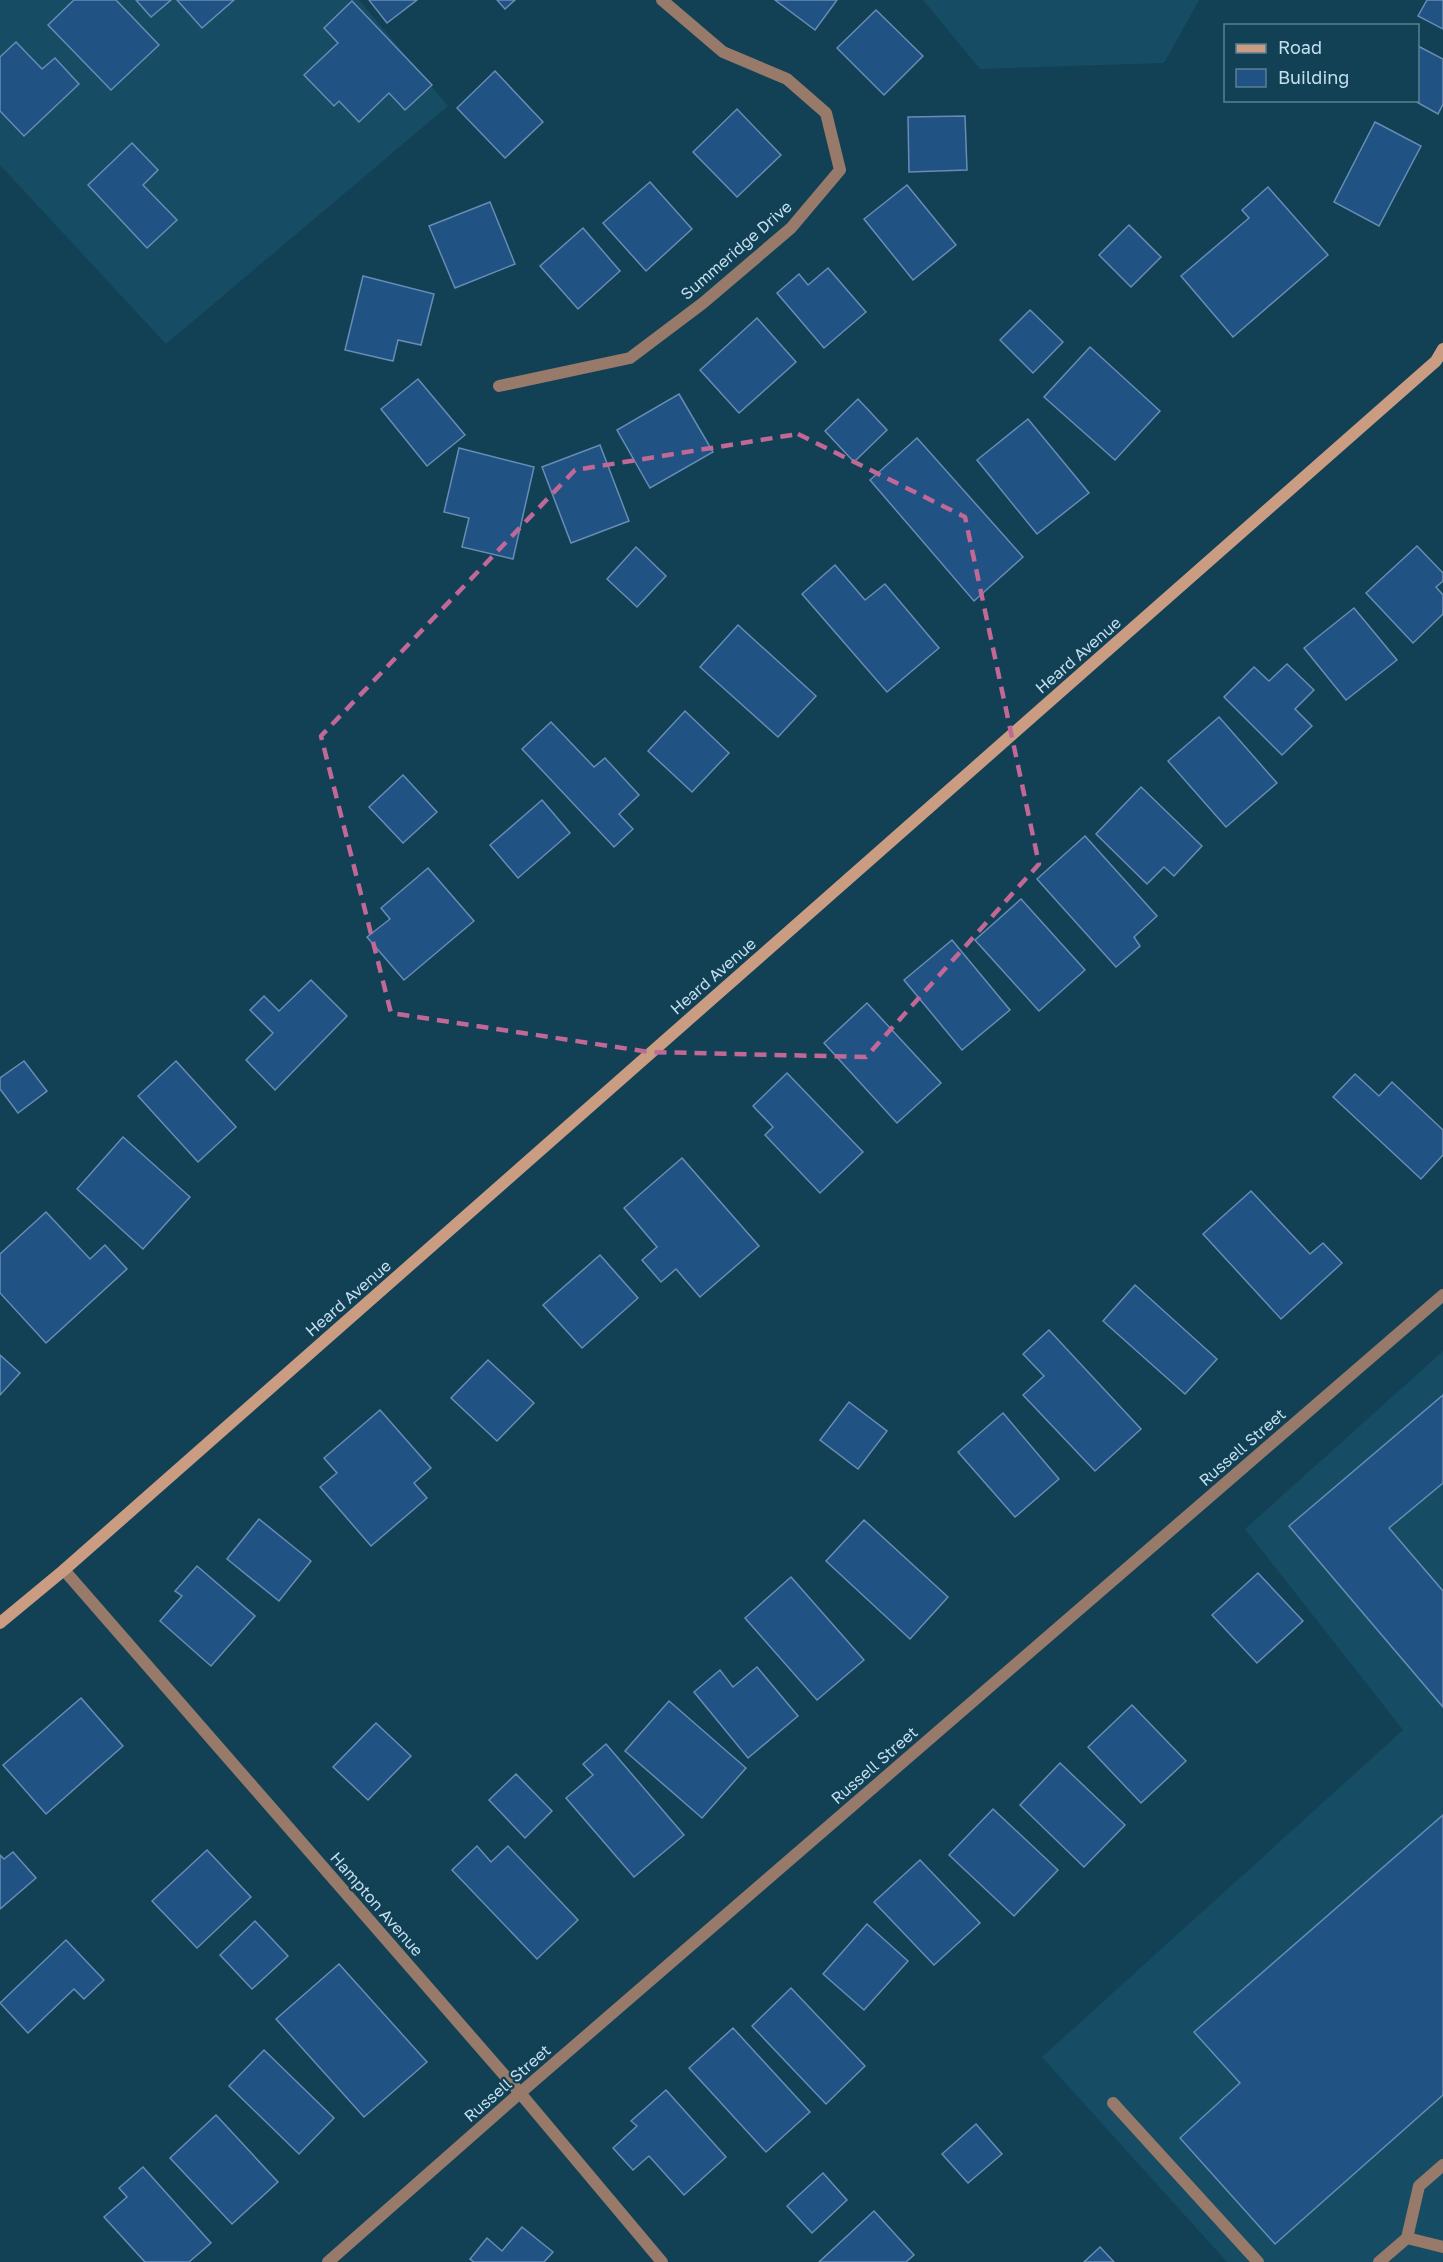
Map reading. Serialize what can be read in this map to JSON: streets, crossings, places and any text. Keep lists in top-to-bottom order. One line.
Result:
{"streets":{"street":["Summeridge Drive","Heard Avenue","Russell Street","Hampton Avenue"]},"crossings":[["Heard Avenue","Hampton Avenue"],["Russell Street","Hampton Avenue"]],"legend":["Road","Building"]}
